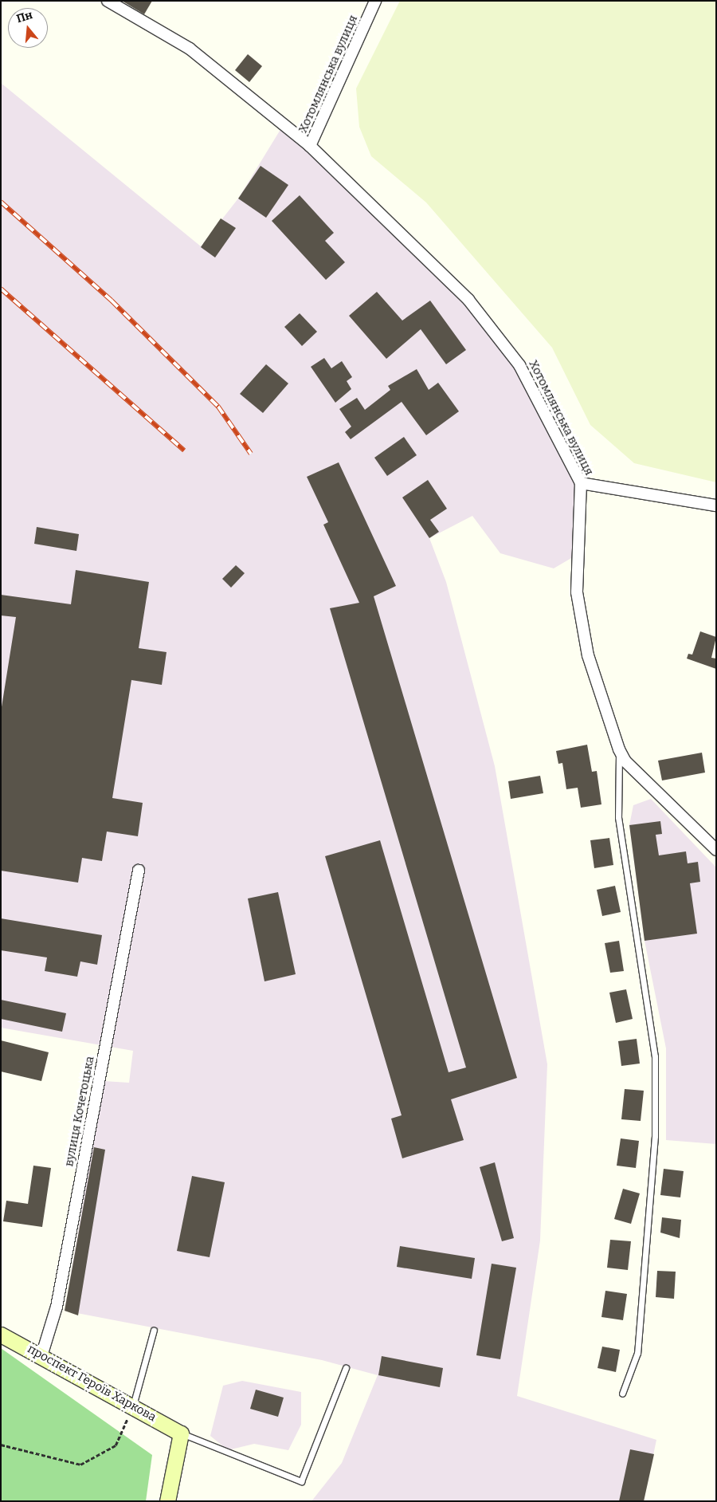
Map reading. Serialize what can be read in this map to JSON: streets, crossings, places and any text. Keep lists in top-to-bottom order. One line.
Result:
{"streets":{"street":["Хотомлянська вулиця","вулиця Кочетоцька","проспект Героїв Харкова"]},"crossings":[["вулиця Кочетоцька","проспект Героїв Харкова"]],"north":"top"}
